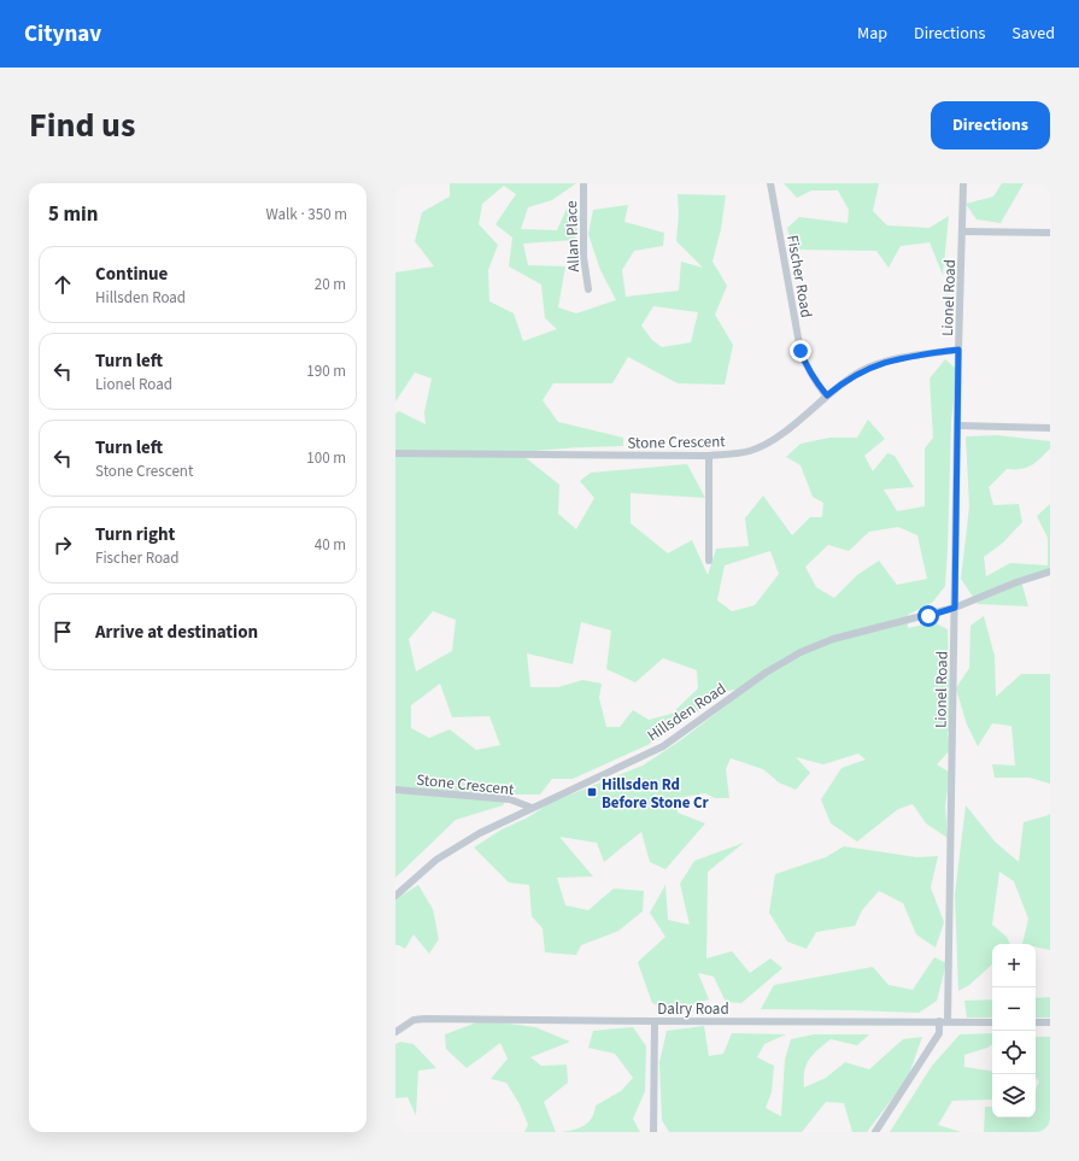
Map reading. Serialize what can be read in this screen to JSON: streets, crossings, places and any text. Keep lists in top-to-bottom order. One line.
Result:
{"streets":{"street":["Allan Place","Fischer Road","Lionel Road","Stone Crescent","Hillsden Road","Dalry Road"]},"crossings":[["Fischer Road","Stone Crescent"],["Lionel Road","Stone Crescent"],["Lionel Road","Hillsden Road"],["Lionel Road","Dalry Road"],["Stone Crescent","Hillsden Road"]],"places":{"transit":["Hillsden Rd Before Stone Cr"]},"page":{"header":"Citynav","nav":["Map","Directions","Saved"],"title":"Find us","buttons":"Directions","heading":["5 min","Walk · 350 m"],"list":[["Continue","Hillsden Road","20 m"],["Turn left","Lionel Road","190 m"],["Turn left","Stone Crescent","100 m"],["Turn right","Fischer Road","40 m"],"Arrive at destination"],"map_buttons":["+","−"]}}
